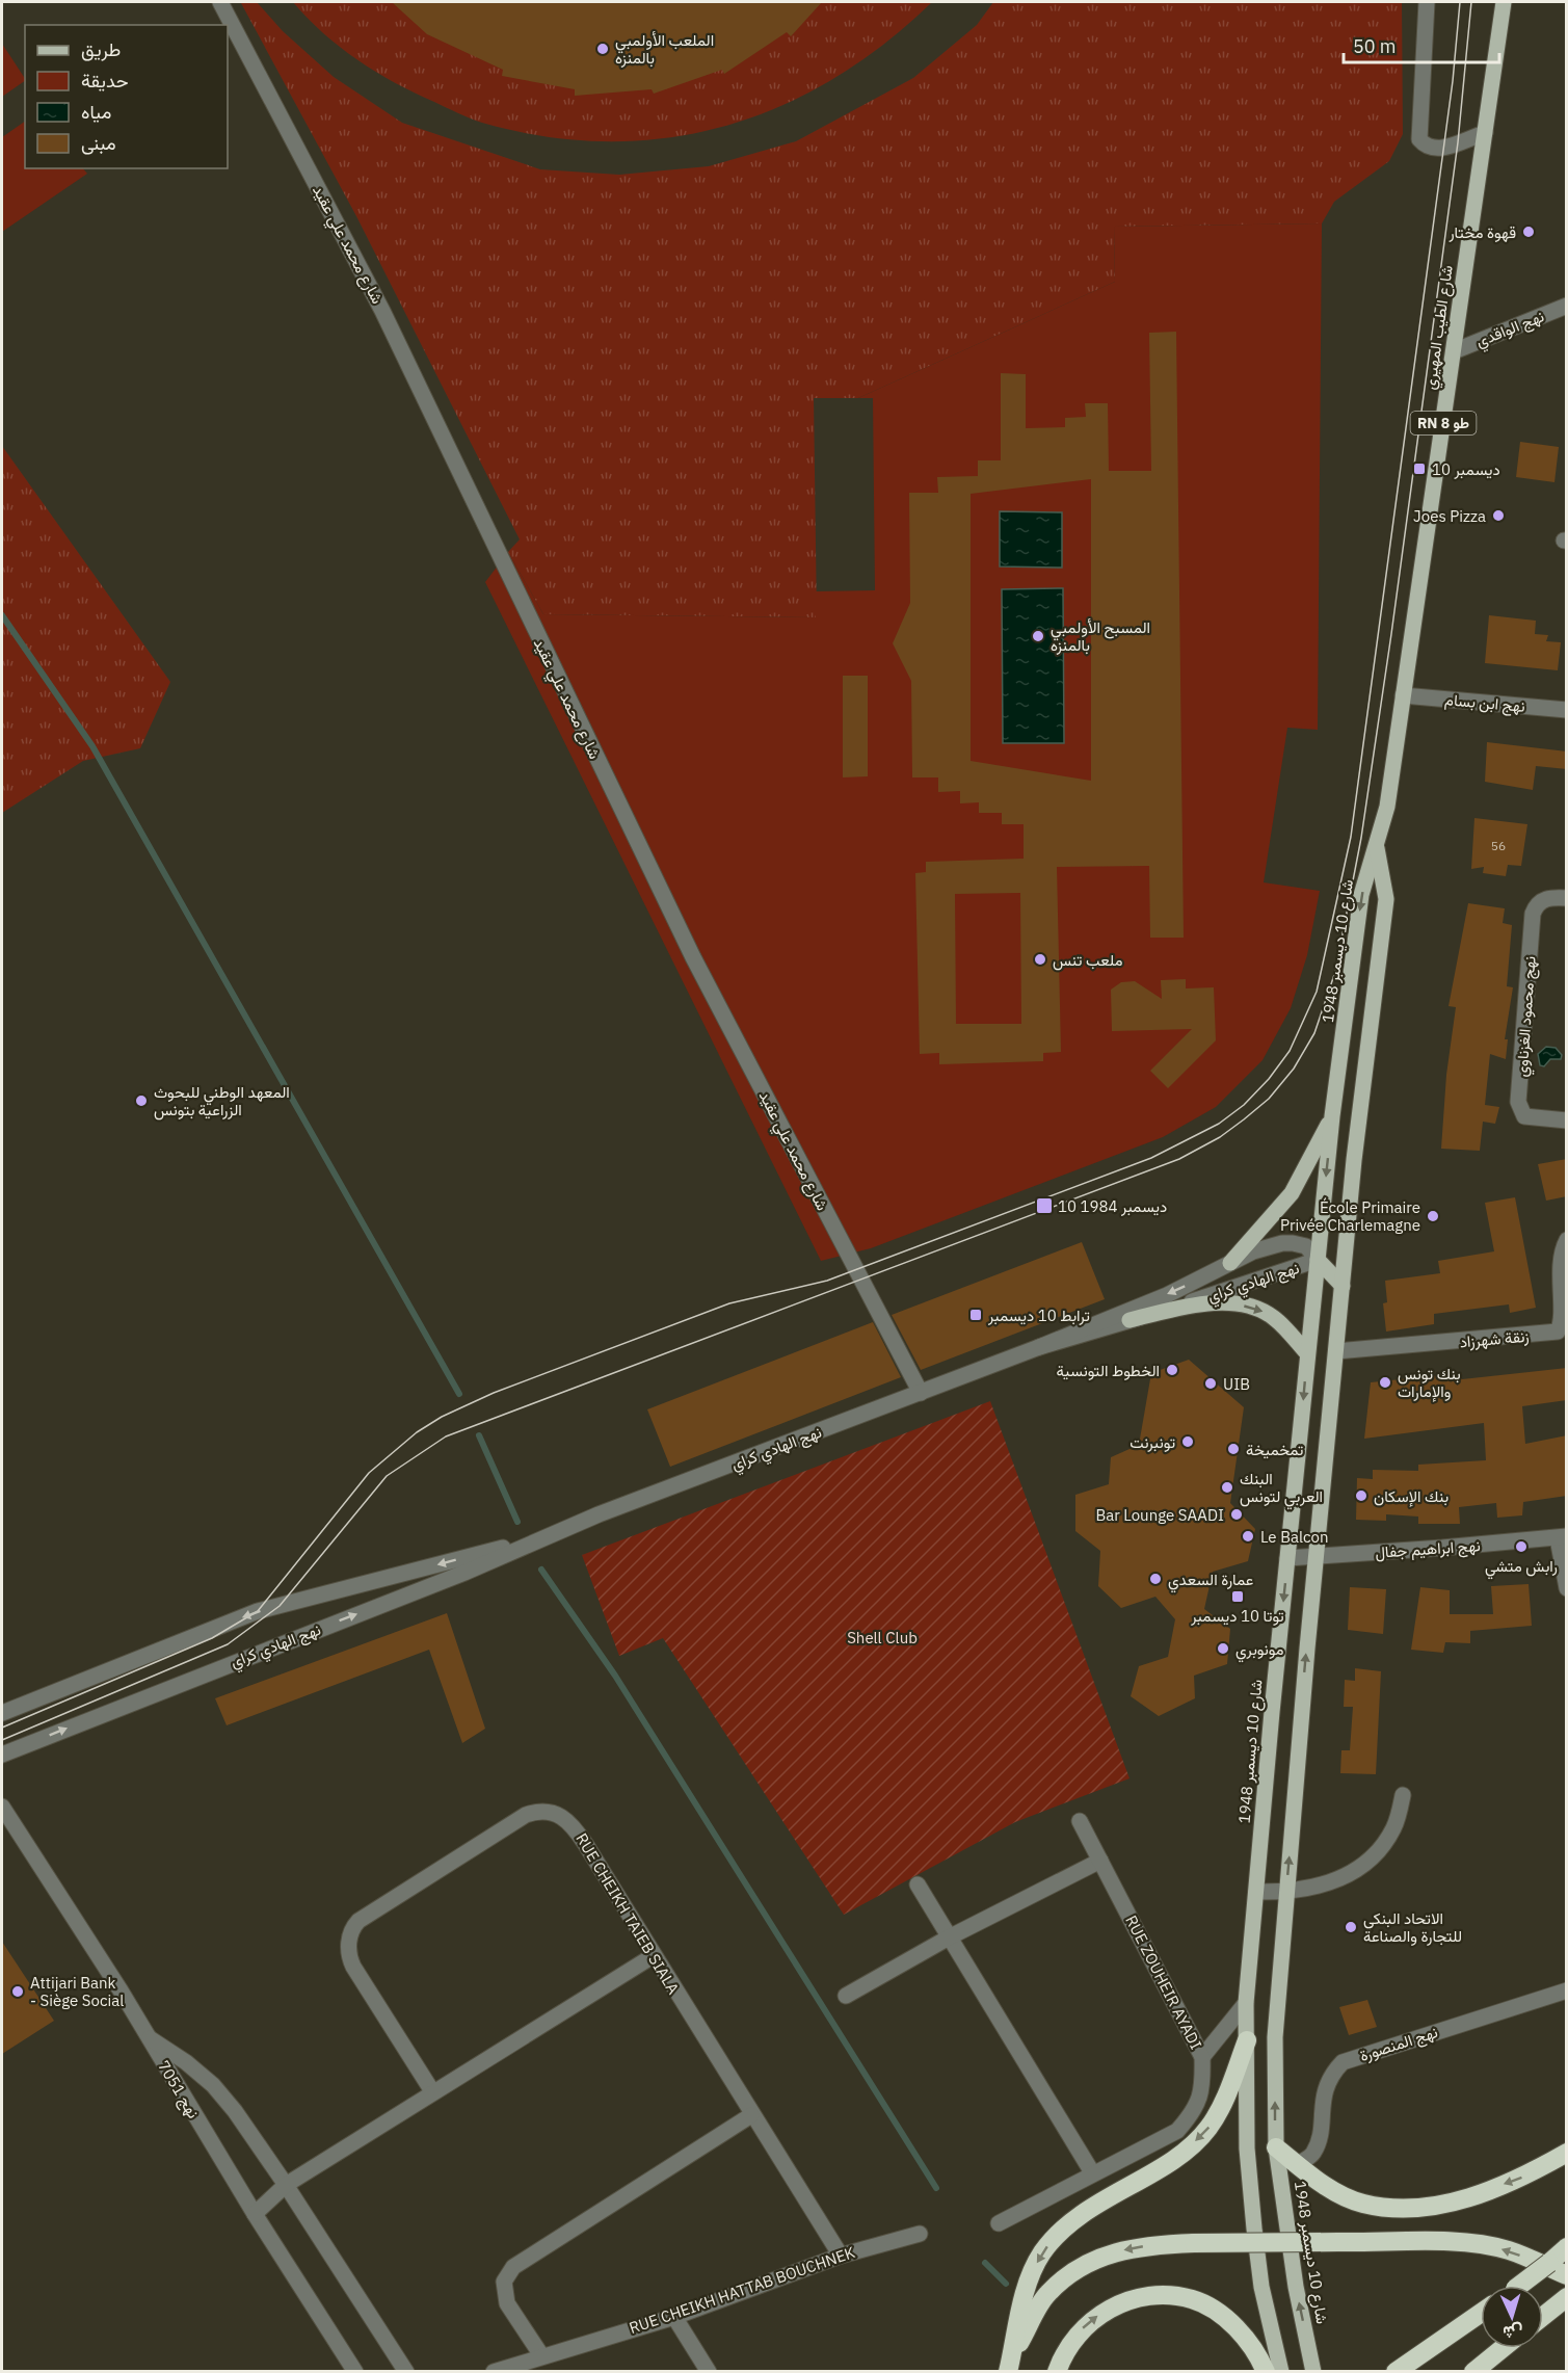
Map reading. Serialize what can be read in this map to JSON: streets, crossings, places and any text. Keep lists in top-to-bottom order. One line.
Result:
{"streets":{"main road":["شارع الطيب المهيري","RN 8 طو","شارع 10 ديسمبر 1948"],"street":["شارع محمد علي عقيد","نهج الواقدي","نهج ابن بسام","نهج محمود الغزناوي","نهج الهادي كراي","زنقة شهرزاد","نهج ابراهيم جفال","RUE CHEIKH TAIEB SIALA","RUE ZOUHEIR AYADI","نهج المنصورة","نهج 7051","RUE CHEIKH HATTAB BOUCHNEK"]},"crossings":[["شارع محمد علي عقيد","نهج الهادي كراي"],["شارع الطيب المهيري","نهج الواقدي"],["شارع الطيب المهيري","نهج ابن بسام"],["شارع الطيب المهيري","شارع 10 ديسمبر 1948"],["شارع 10 ديسمبر 1948","نهج الهادي كراي"],["شارع 10 ديسمبر 1948","زنقة شهرزاد"],["شارع 10 ديسمبر 1948","نهج ابراهيم جفال"],["RUE CHEIKH TAIEB SIALA","RUE CHEIKH HATTAB BOUCHNEK"]],"parks":["Shell Club"],"places":{"other":["الملعب الأولمبي بالمنزه","قهوة مختار","Joes Pizza","المسبح الأولمبي بالمنزه","ملعب تنس","المعهد الوطني للبحوث الزراعية بتونس","École Primaire Privée Charlemagne","الخطوط التونسية","بنك تونس والإمارات","UIB","تونبرنت","تمخميخة","البنك العربي لتونس","بنك الإسكان","Bar Lounge SAADI","Le Balcon","رابش متشي","عمارة السعدي","مونوبري","الاتحاد البنكي للتجارة والصناعة","Attijari Bank - Siège Social"],"transit":["10 ديسمبر","10 ديسمبر 1984","ترابط 10 ديسمبر","توتا 10 ديسمبر"]},"house_numbers":["56"],"legend":["طريق","حديقة","مياه","مبنى"],"scale_bar":"50 m","north":"bottom"}
